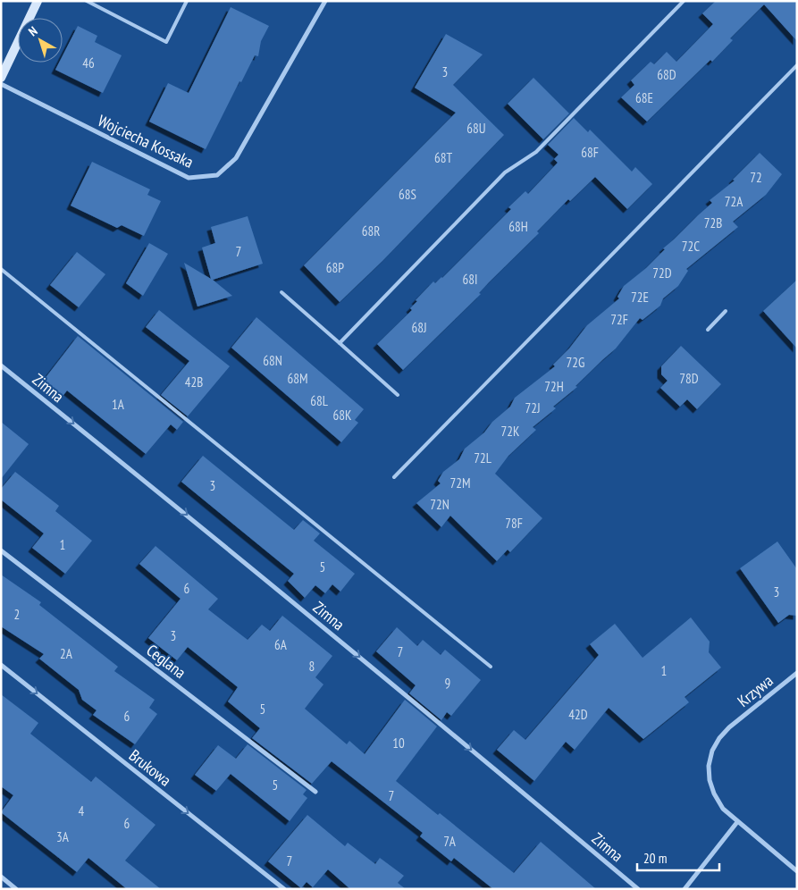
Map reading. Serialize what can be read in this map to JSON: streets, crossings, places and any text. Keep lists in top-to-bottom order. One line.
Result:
{"streets":{"street":["Wojciecha Kossaka","Zimna","Ceglana","Krzywa","Brukowa"]},"one_way":["Zimna","Brukowa"],"house_numbers":["46","3","68D","68E","68U","68F","68T","72","68S","72A","72B","68H","68R","72C","7","68P","72D","68I","72E","72F","68J","68N","72G","68M","78D","42B","72H","68L","1A","72J","68K","72K","72L","72M","3","72N","78F","1","5","6","3","2","3","6A","7","2A","8","1","9","5","42D","6","10","5","7","4","6","3A","7A","7"],"scale_bar":"20 m","north":"top left"}
